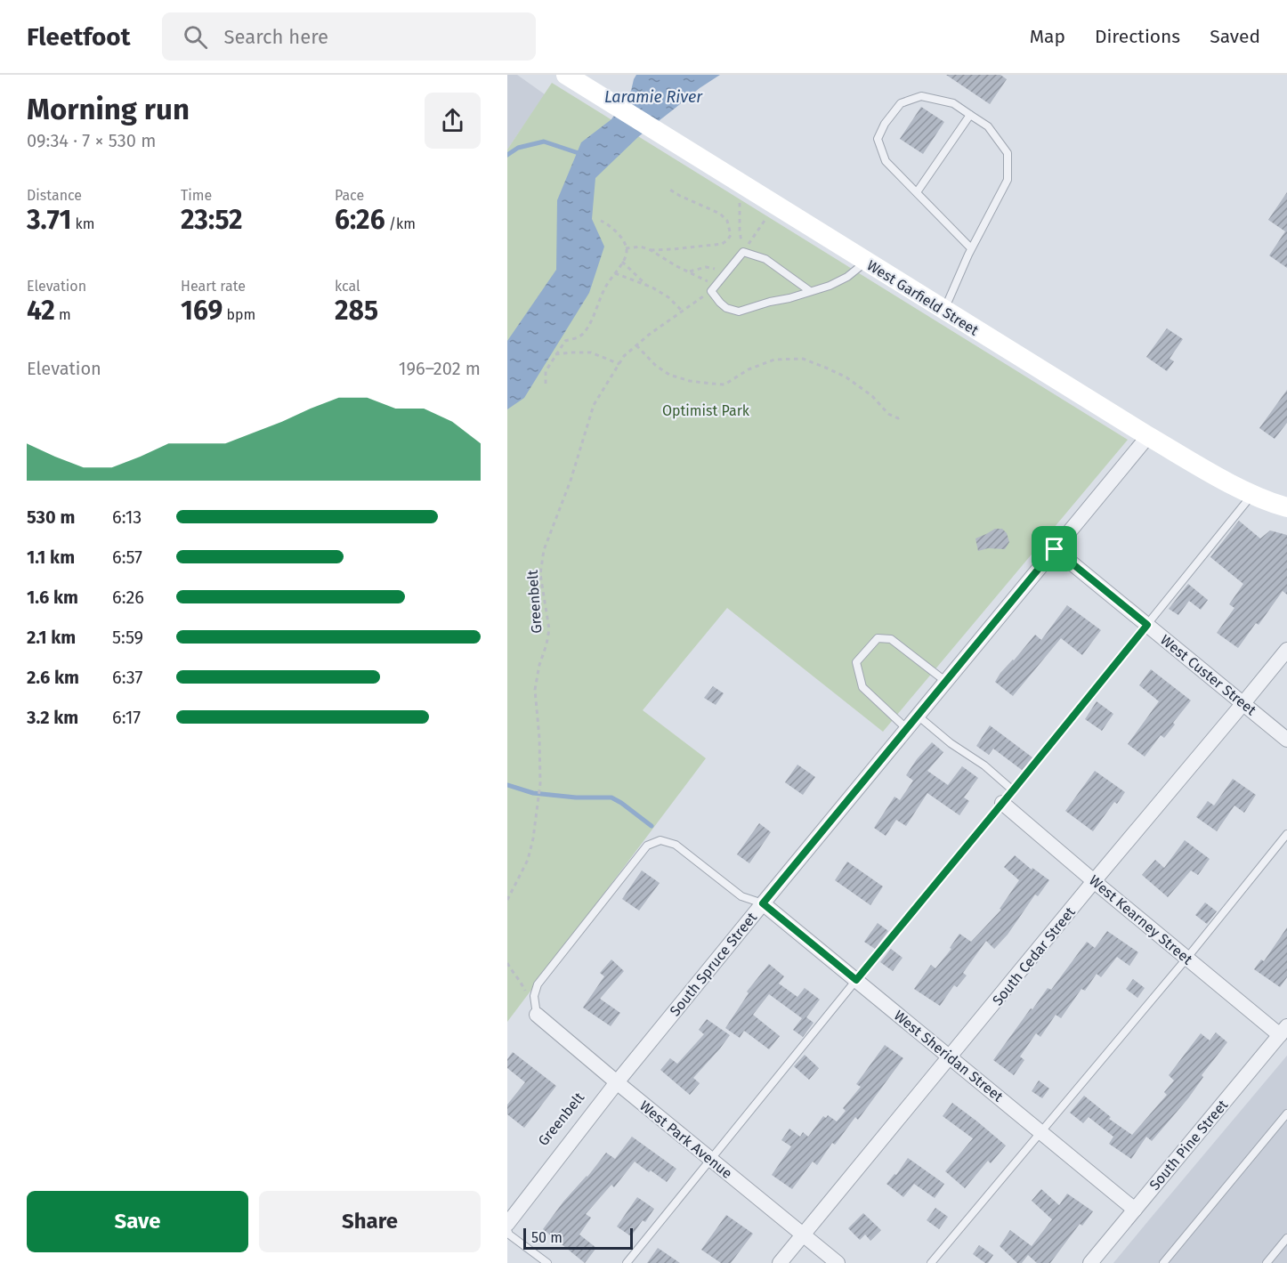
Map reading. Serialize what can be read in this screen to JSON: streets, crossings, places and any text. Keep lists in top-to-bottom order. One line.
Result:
{"streets":{"street":["West Garfield Street","West Custer Street","West Kearney Street","South Cedar Street","South Spruce Street","West Sheridan Street","West Park Avenue","South Pine Street"],"path":["Greenbelt"]},"crossings":[["West Garfield Street","South Spruce Street"],["West Custer Street","South Cedar Street"],["West Custer Street","South Spruce Street"],["West Kearney Street","South Cedar Street"],["West Kearney Street","South Pine Street"],["South Cedar Street","West Sheridan Street"],["South Cedar Street","West Park Avenue"],["South Spruce Street","West Sheridan Street"],["South Spruce Street","West Park Avenue"],["West Sheridan Street","South Pine Street"]],"water":["Laramie River"],"parks":["Optimist Park"],"scale_bar":"50 m","page":{"header":"Fleetfoot","search":"Search here","nav":["Map","Directions","Saved"],"heading":["Morning run","09:34 · 7 × 530 m"],"stats":[["Distance","3.71 km"],["Time","23:52"],["Pace","6:26 /km"],["Elevation","42 m"],["Heart rate","169 bpm"],["kcal","285"]],"chart":["Elevation","196–202 m"],"list":[{"name":"530 m","note":"6:13"},{"name":"1.1 km","note":"6:57"},{"name":"1.6 km","note":"6:26"},{"name":"2.1 km","note":"5:59"},{"name":"2.6 km","note":"6:37"},{"name":"3.2 km","note":"6:17"}],"buttons":["Save","Share"],"scale":"50 m"}}
